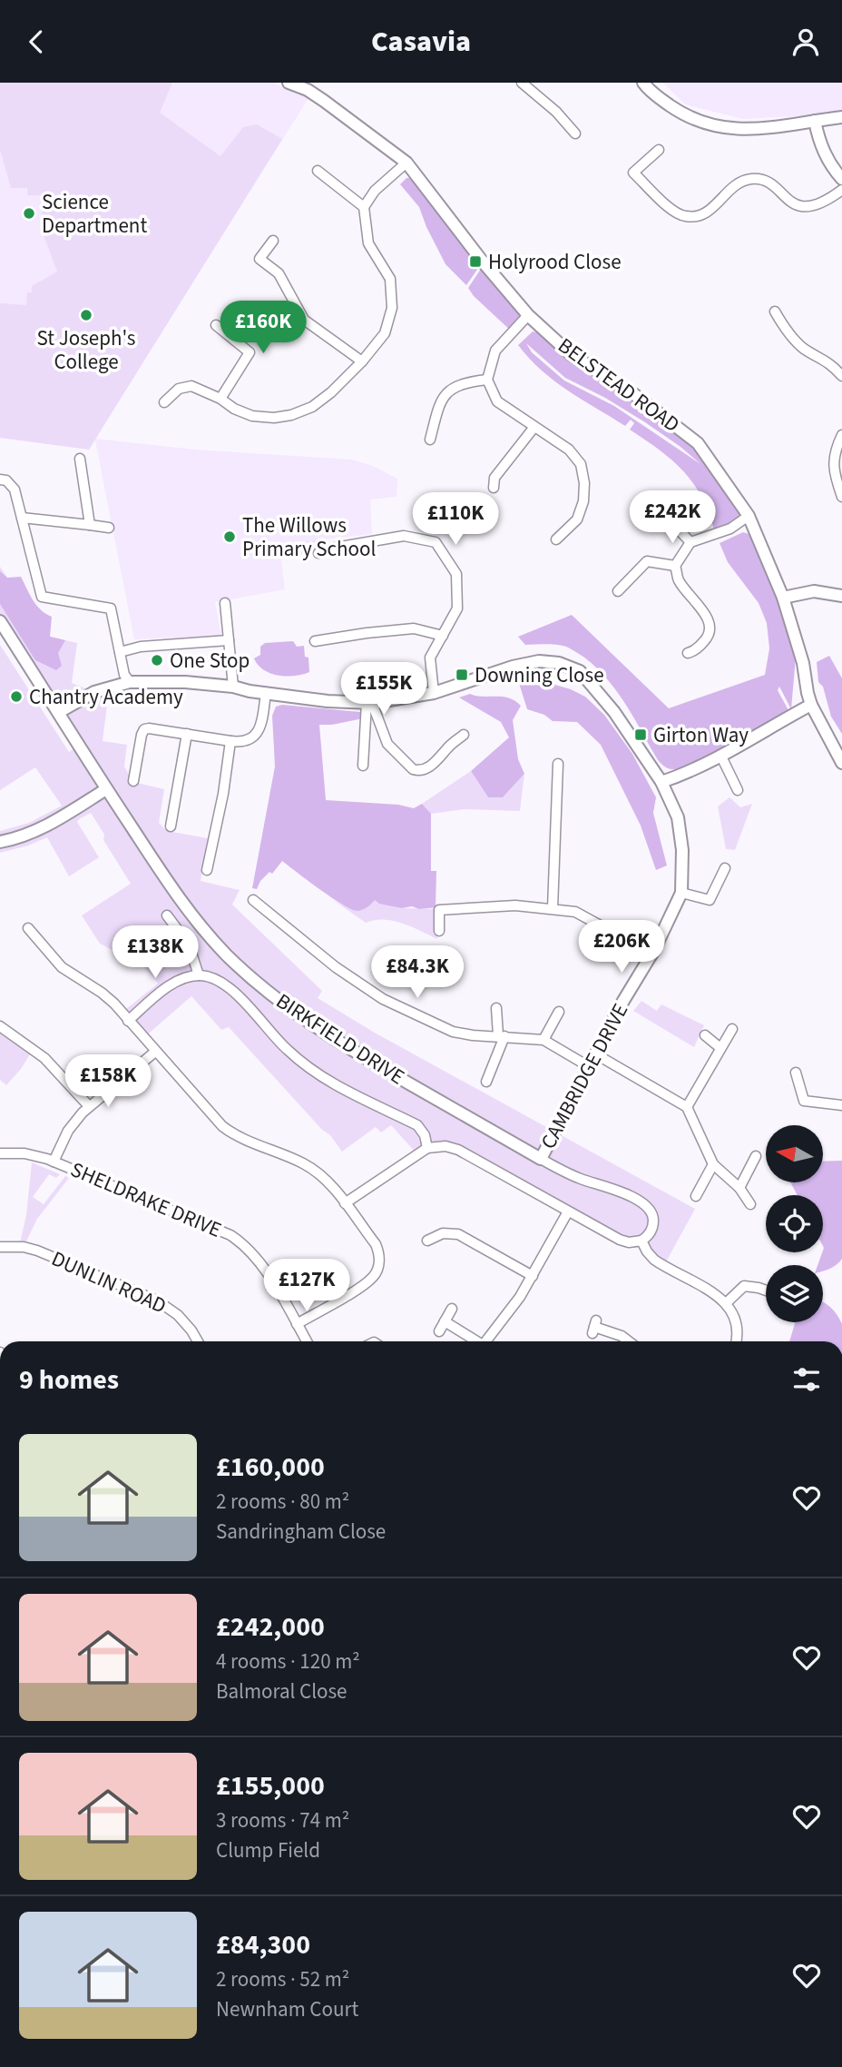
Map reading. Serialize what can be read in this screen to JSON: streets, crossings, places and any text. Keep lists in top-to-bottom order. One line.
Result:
{"streets":{"street":["BELSTEAD ROAD","BIRKFIELD DRIVE","CAMBRIDGE DRIVE","SHELDRAKE DRIVE","DUNLIN ROAD"]},"crossings":[["BIRKFIELD DRIVE","CAMBRIDGE DRIVE"]],"places":{"other":["Science Department","St Joseph's College","The Willows Primary School","One Stop","Chantry Academy"],"transit":["Holyrood Close","Downing Close","Girton Way"]},"north":"left","page":{"header":"Casavia","price":["£160K","£242K","£110K","£155K","£206K","£138K","£84.3K","£158K","£127K"],"heading":"9 homes","list":[{"name":"£160,000","note":"2 rooms · 80 m² · Sandringham Close"},{"name":"£242,000","note":"4 rooms · 120 m² · Balmoral Close"},{"name":"£155,000","note":"3 rooms · 74 m² · Clump Field"},{"name":"£84,300","note":"2 rooms · 52 m² · Newnham Court"}]}}
